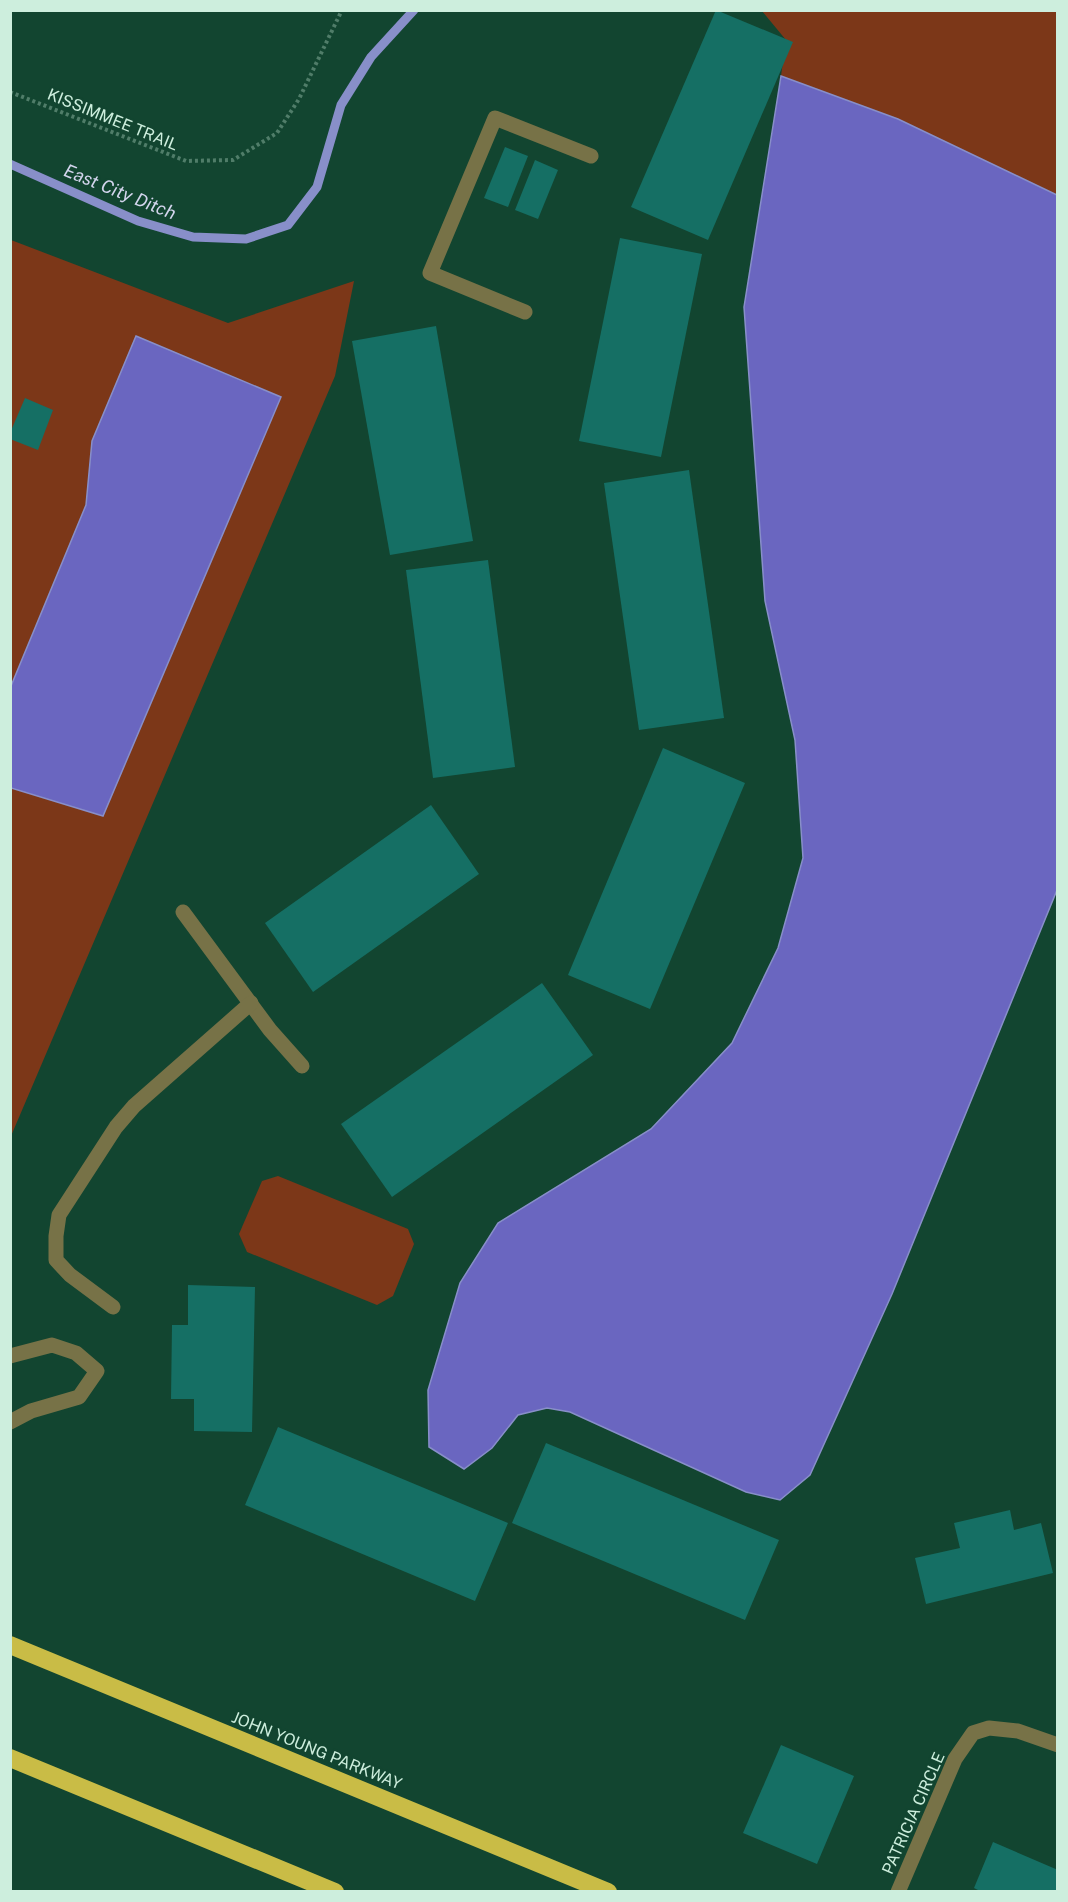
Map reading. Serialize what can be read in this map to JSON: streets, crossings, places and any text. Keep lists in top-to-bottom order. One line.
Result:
{"streets":{"highway":["JOHN YOUNG PARKWAY"],"street":["PATRICIA CIRCLE"],"path":["KISSIMMEE TRAIL"]},"water":["East City Ditch"]}
